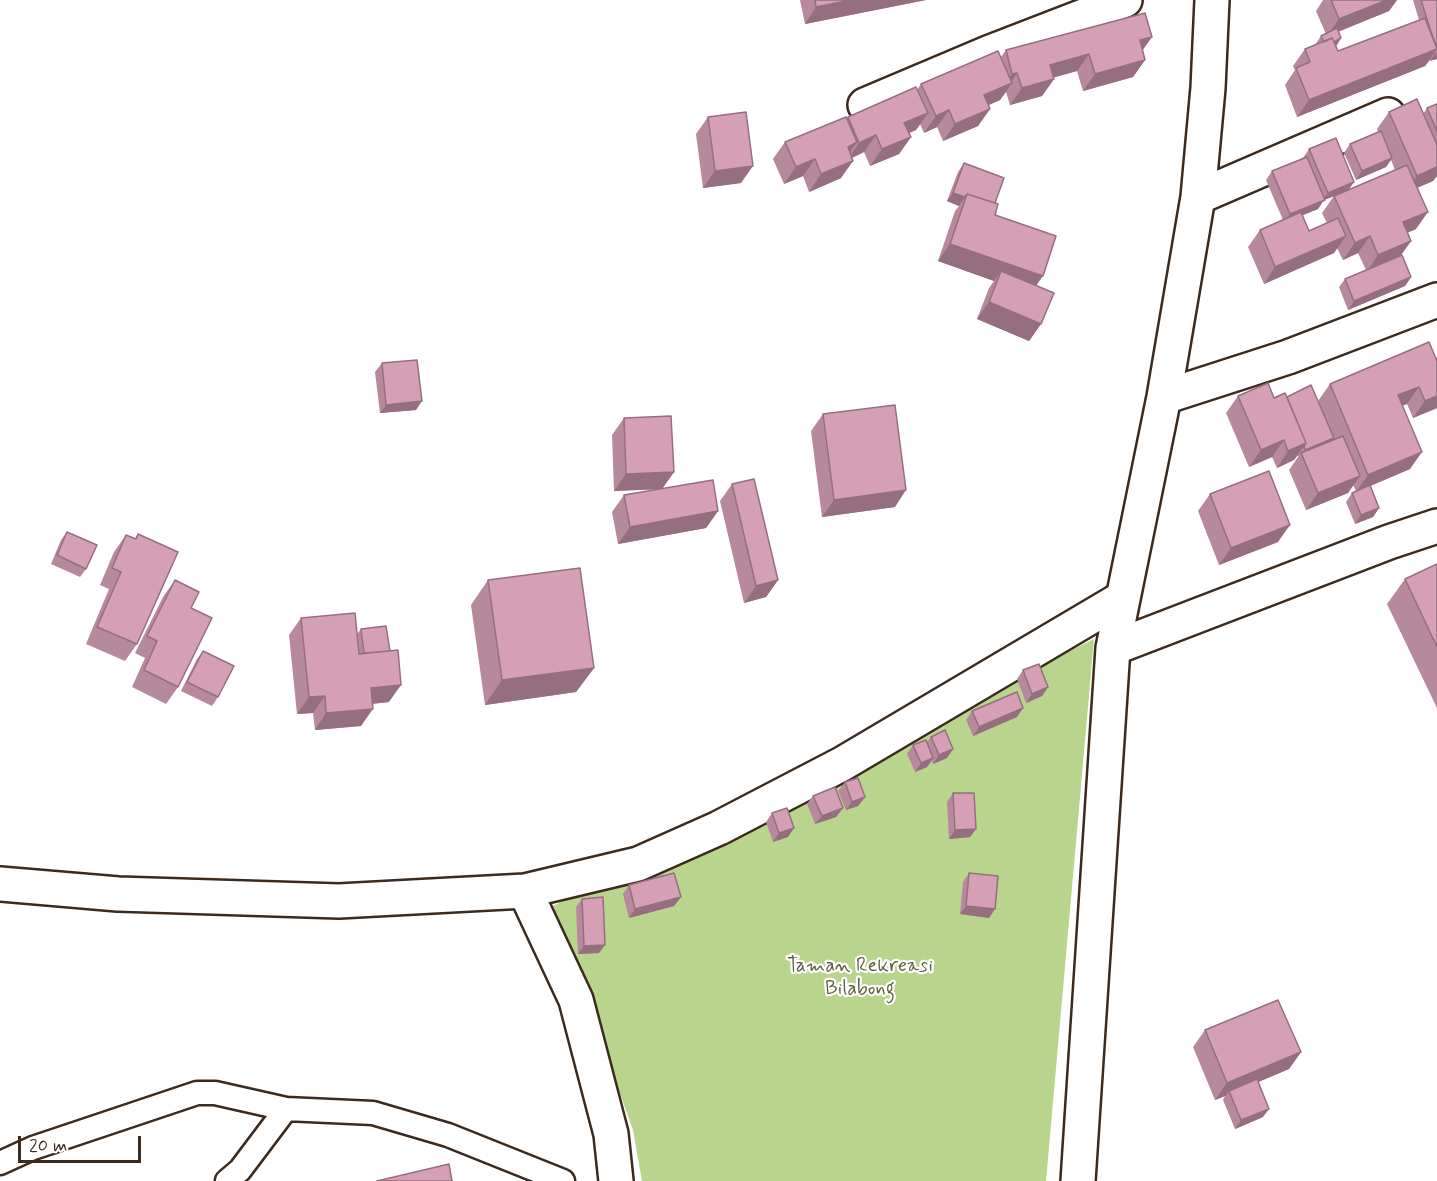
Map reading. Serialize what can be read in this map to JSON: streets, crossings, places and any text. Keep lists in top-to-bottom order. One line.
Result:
{"parks":["Taman Rekreasi Bilabong"],"scale_bar":"20 m"}
